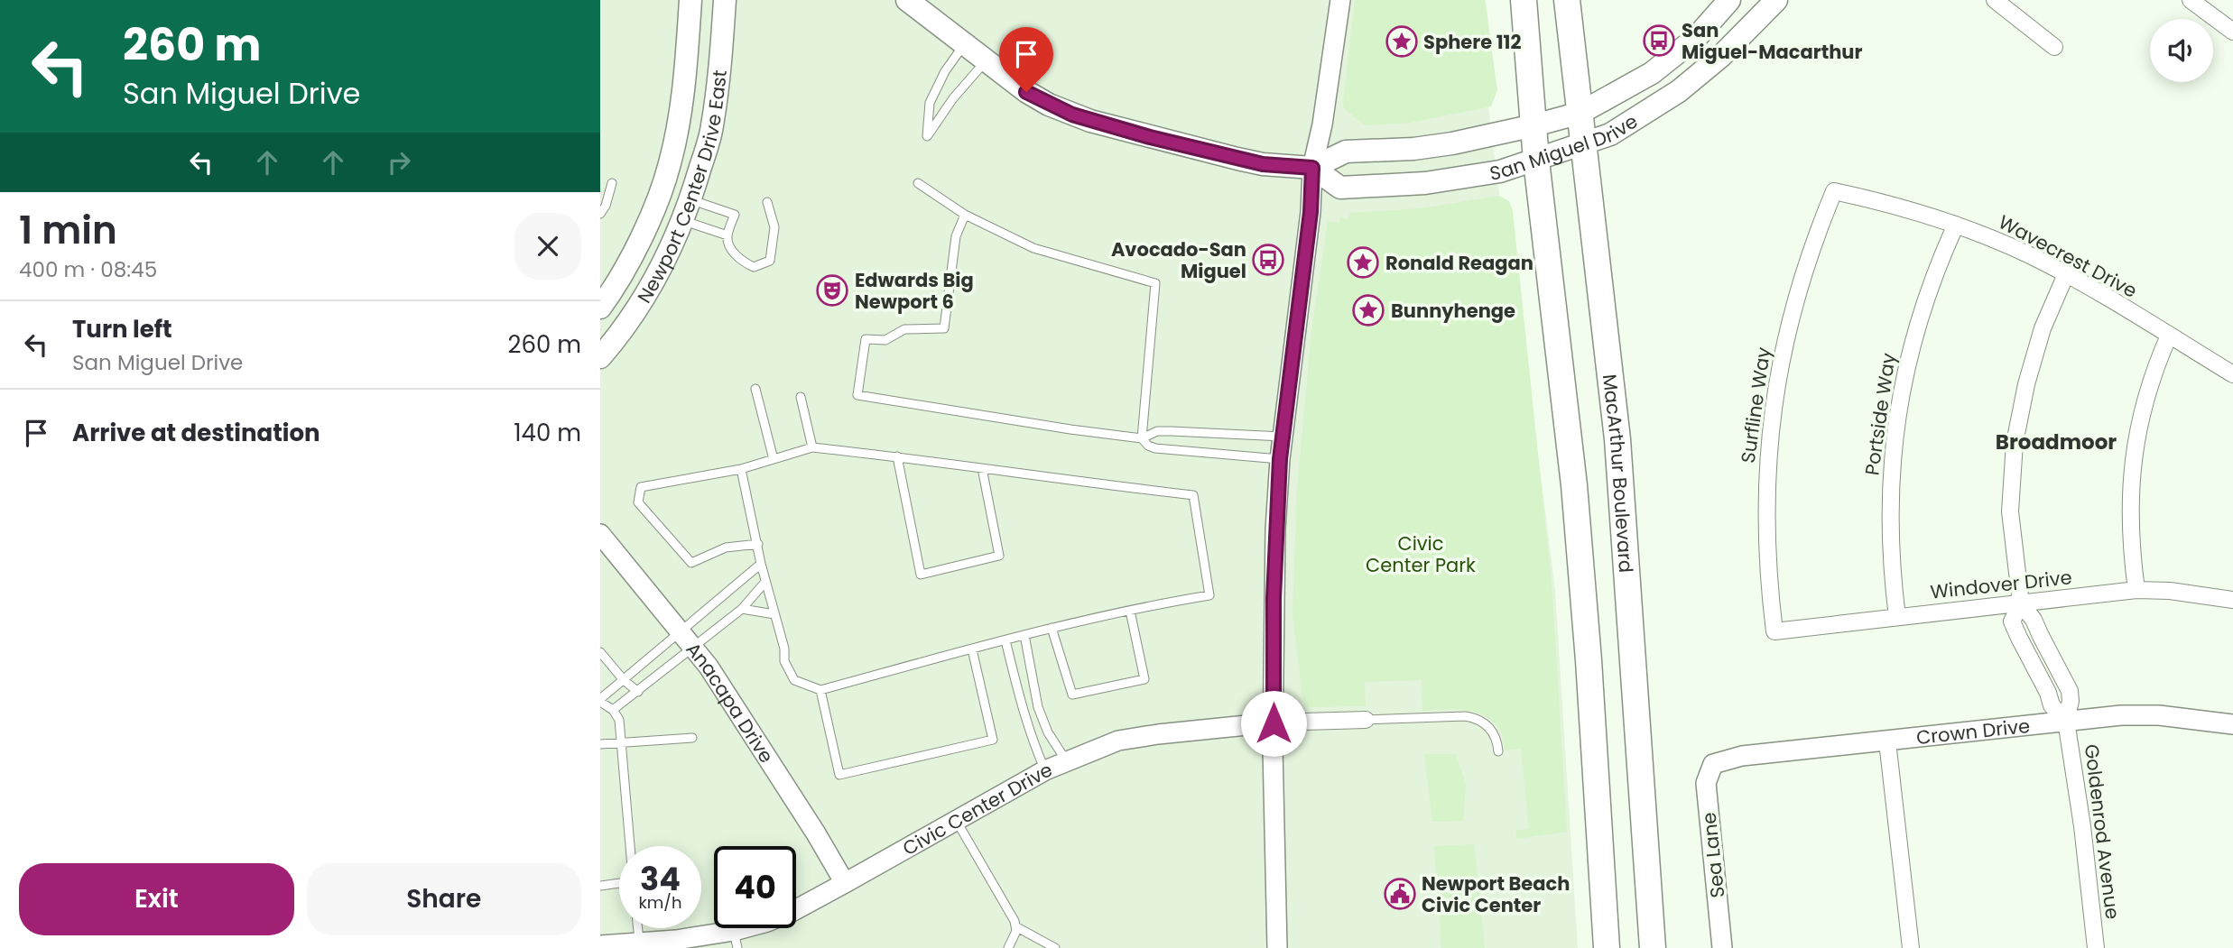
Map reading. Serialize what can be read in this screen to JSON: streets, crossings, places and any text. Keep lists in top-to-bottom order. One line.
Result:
{"streets":{"main road":["San Miguel Drive","Newport Center Drive East","MacArthur Boulevard"],"street":["Wavecrest Drive","Surfline Way","Portside Way","Windover Drive","Anacapa Drive","Crown Drive","Civic Center Drive","Goldenrod Avenue","Sea Lane"]},"crossings":[["San Miguel Drive","MacArthur Boulevard"],["Wavecrest Drive","Surfline Way"],["Wavecrest Drive","Portside Way"],["Wavecrest Drive","Goldenrod Avenue"],["Surfline Way","Windover Drive"],["Portside Way","Windover Drive"],["Windover Drive","Goldenrod Avenue"],["Anacapa Drive","Civic Center Drive"],["Crown Drive","Goldenrod Avenue"],["Crown Drive","Sea Lane"]],"districts":["Broadmoor"],"parks":["Civic Center Park"],"places":{"bus stop":["San Miguel-Macarthur","Avocado-San Miguel"],"place":["Sphere 112","Ronald Reagan","Bunnyhenge"],"theatre":["Edwards Big Newport 6"],"public building":["Newport Beach Civic Center"]},"page":{"turn":["260 m","San Miguel Drive"],"heading":["1 min","400 m · 08:45"],"list":[{"name":"Turn left","note":"San Miguel Drive","value":"260 m"},{"name":"Arrive at destination","value":"140 m"}],"speed":"34 km/h","limit":"40","buttons":["Exit","Share"]}}
